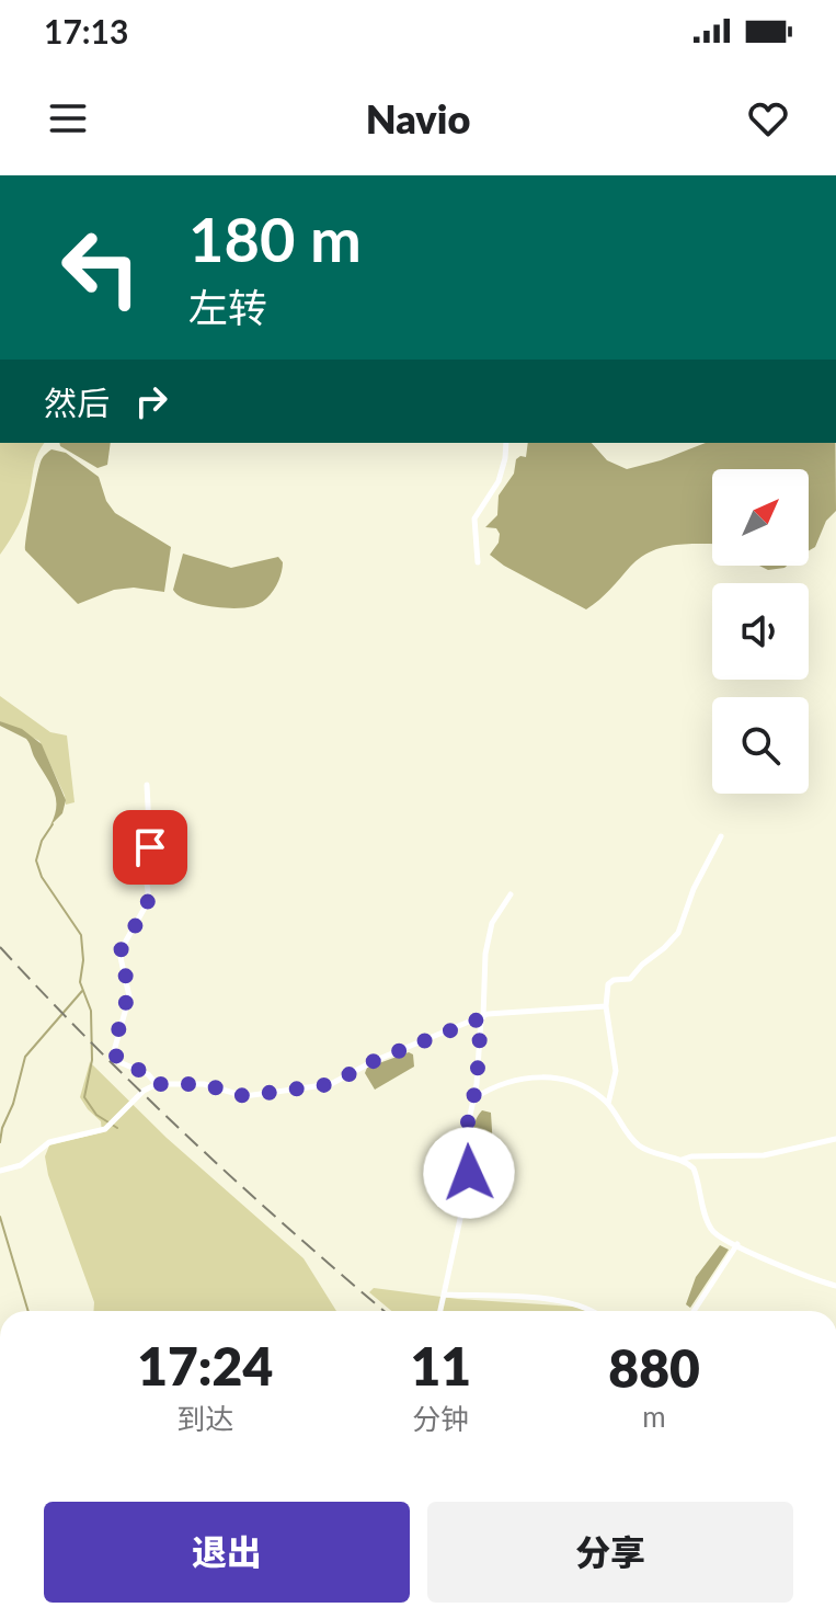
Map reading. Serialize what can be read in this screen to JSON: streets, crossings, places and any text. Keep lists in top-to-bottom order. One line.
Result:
{"north":"top right","page":{"status":"17:13","header":"Navio","turn":["180 m","左转"],"then":"然后","eta":["17:24","到达","11","分钟","880","m"],"buttons":["退出","分享"]}}
